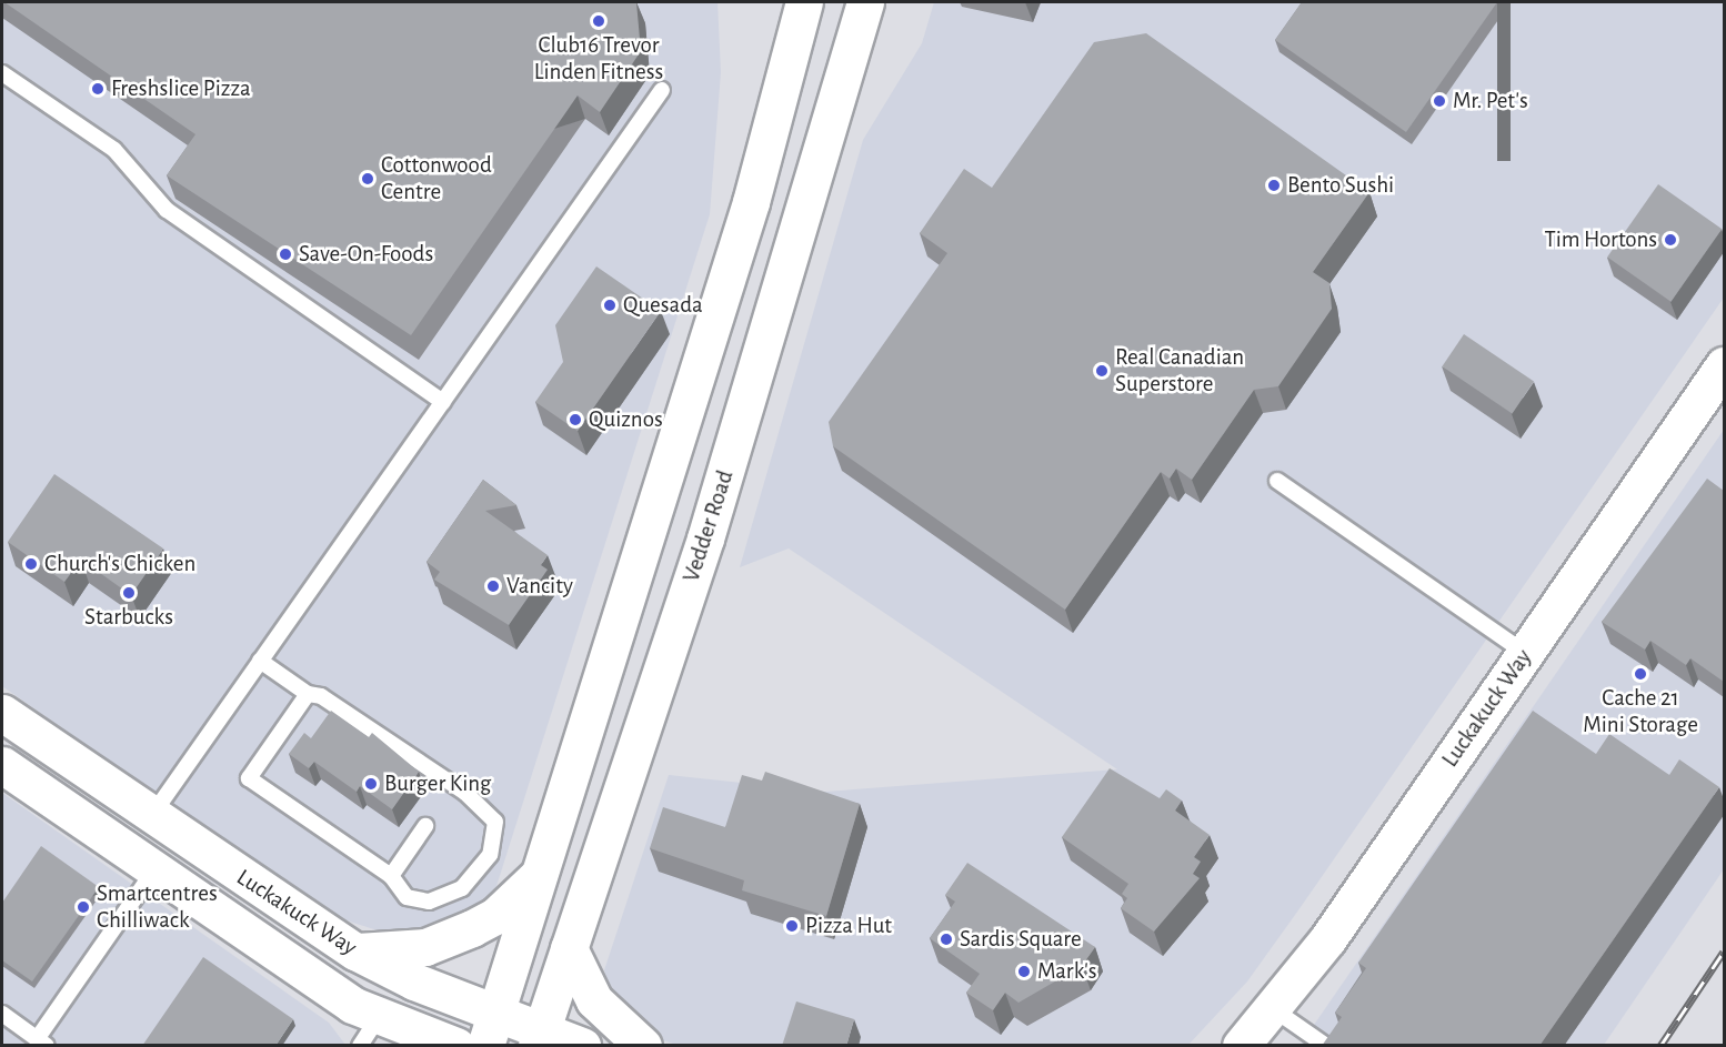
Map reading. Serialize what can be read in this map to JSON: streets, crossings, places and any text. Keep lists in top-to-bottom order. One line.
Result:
{"streets":{"main road":["Vedder Road","Luckakuck Way"]},"crossings":[["Vedder Road","Luckakuck Way"]],"places":["Club16 Trevor Linden Fitness","Freshslice Pizza","Mr. Pet's","Cottonwood Centre","Bento Sushi","Tim Hortons","Save-On-Foods","Quesada","Real Canadian Superstore","Quiznos","Church's Chicken","Vancity","Starbucks","Cache 21 Mini Storage","Burger King","Smartcentres Chilliwack","Pizza Hut","Sardis Square","Mark's"]}
